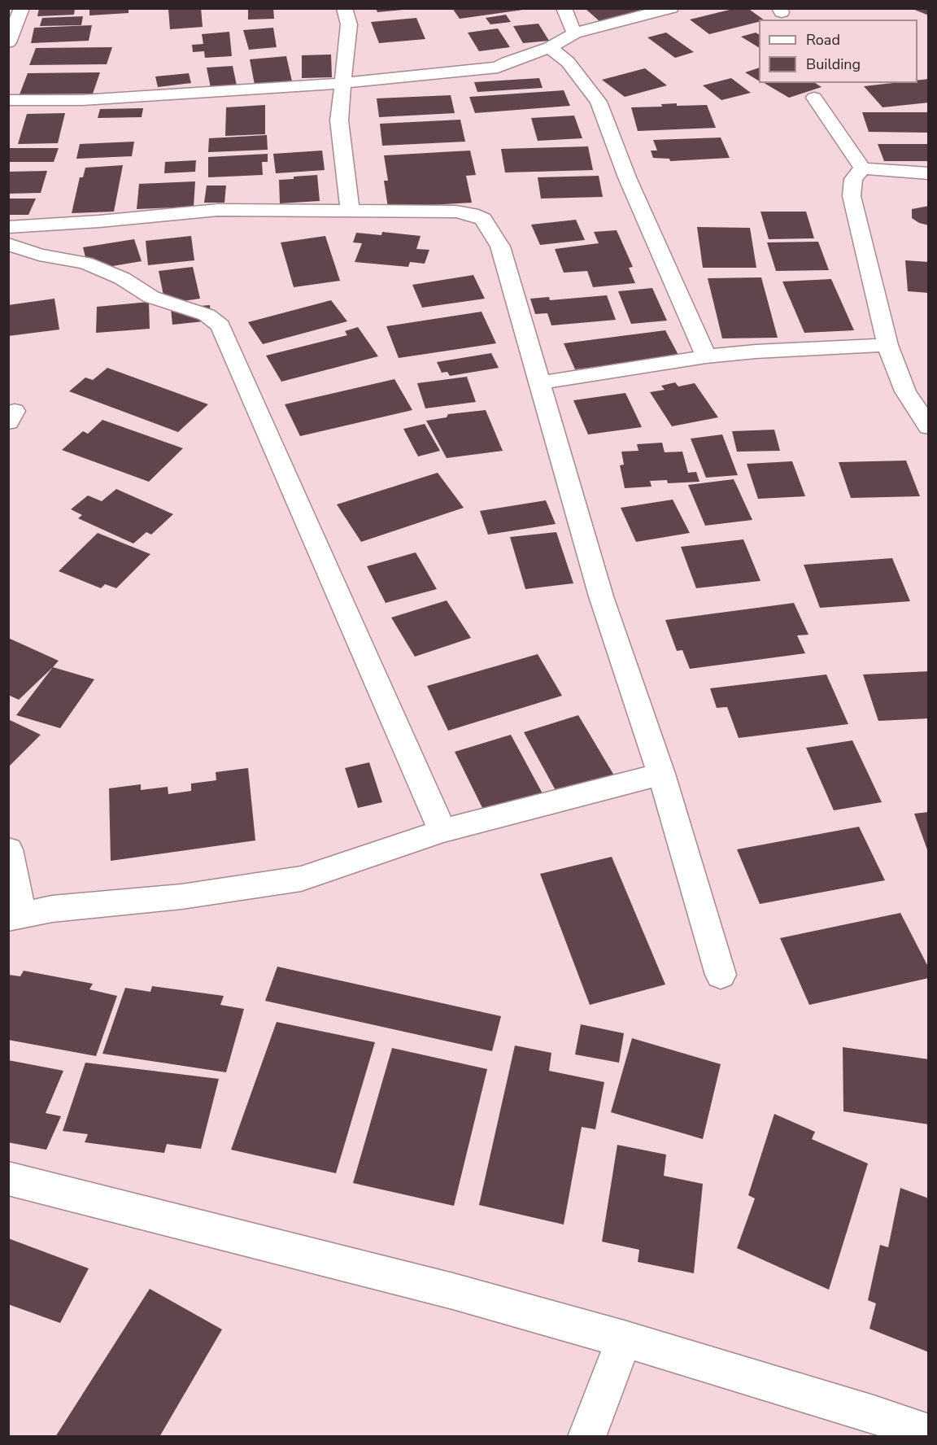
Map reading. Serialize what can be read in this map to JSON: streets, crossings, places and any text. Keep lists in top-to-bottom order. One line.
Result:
{"legend":["Road","Building"]}
